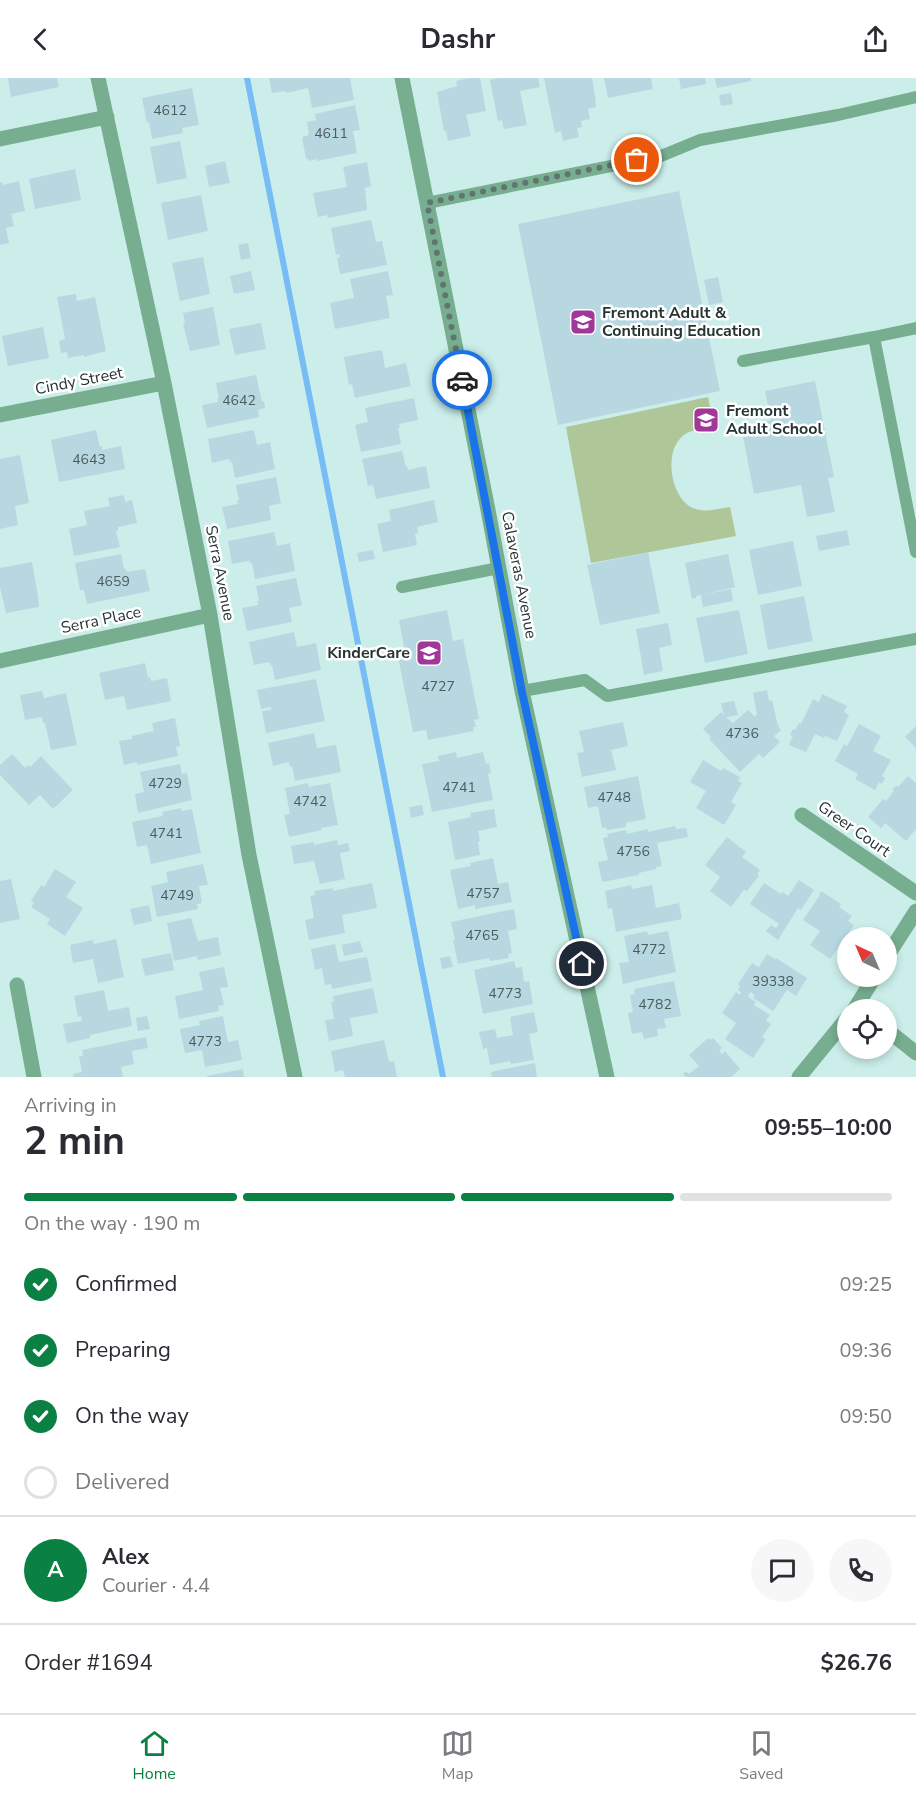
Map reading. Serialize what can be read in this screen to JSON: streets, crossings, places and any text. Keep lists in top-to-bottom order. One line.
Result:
{"streets":{"street":["Cindy Street","Serra Avenue","Calaveras Avenue","Serra Place","Greer Court"]},"crossings":[["Cindy Street","Serra Avenue"],["Serra Avenue","Serra Place"]],"places":{"school or university":["Fremont Adult & Continuing Education","Fremont Adult School","KinderCare"]},"house_numbers":["4612","4611","4642","4643","4659","4727","4736","4729","4741","4748","4742","4741","4756","4757","4749","4765","4772","39338","4773","4782","4773"],"north":"top left","page":{"header":"Dashr","heading":["2 min","Arriving in","09:55–10:00"],"panel":["Alex","Courier · 4.4","Order #1694","$26.76"],"bar":"On the way · 190 m","list":[["Confirmed","09:25"],["Preparing","09:36"],["On the way","09:50"],"Delivered"],"round":"A","tabs":["Home","Map","Saved"]}}
